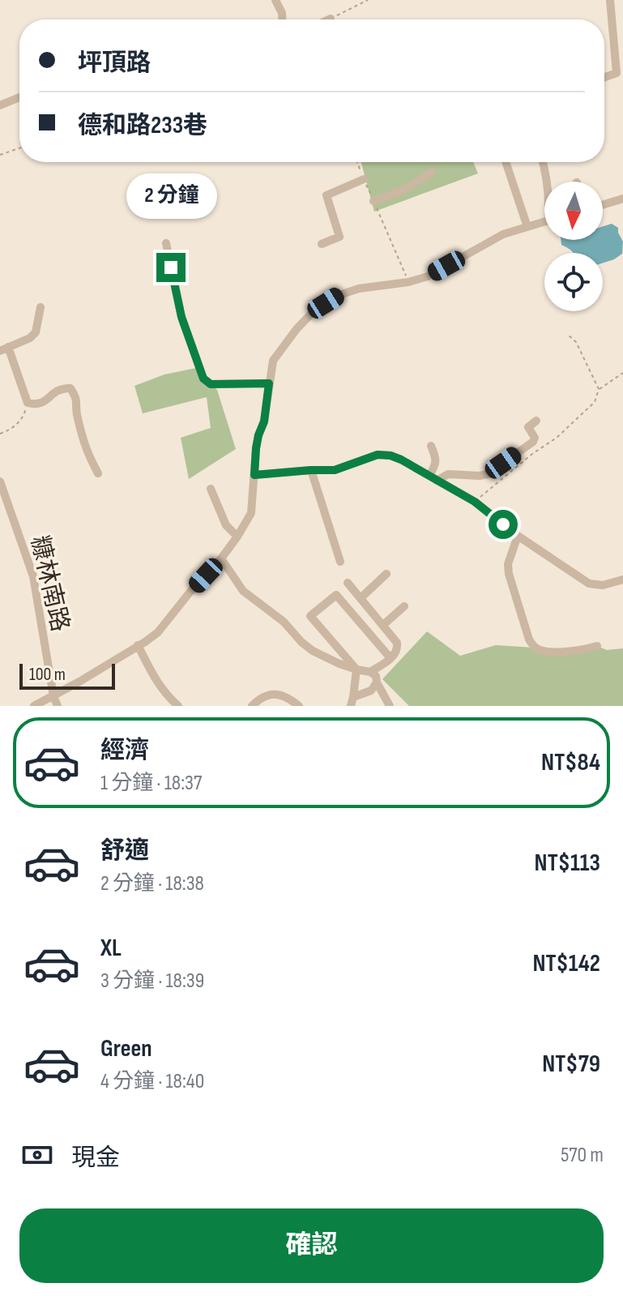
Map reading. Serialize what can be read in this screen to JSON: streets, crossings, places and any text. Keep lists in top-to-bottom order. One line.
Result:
{"streets":{"street":["糠林南路"]},"scale_bar":"100 m","north":"bottom","page":{"banner":["坪頂路","德和路233巷"],"bubble":"2 分鐘","scale":"100 m","list":[{"name":"經濟","note":"1 分鐘 · 18:37","value":"NT$84"},{"name":"舒適","note":"2 分鐘 · 18:38","value":"NT$113"},{"name":"XL","note":"3 分鐘 · 18:39","value":"NT$142"},{"name":"Green","note":"4 分鐘 · 18:40","value":"NT$79"}],"pay":["現金","570 m"],"buttons":"確認"}}
